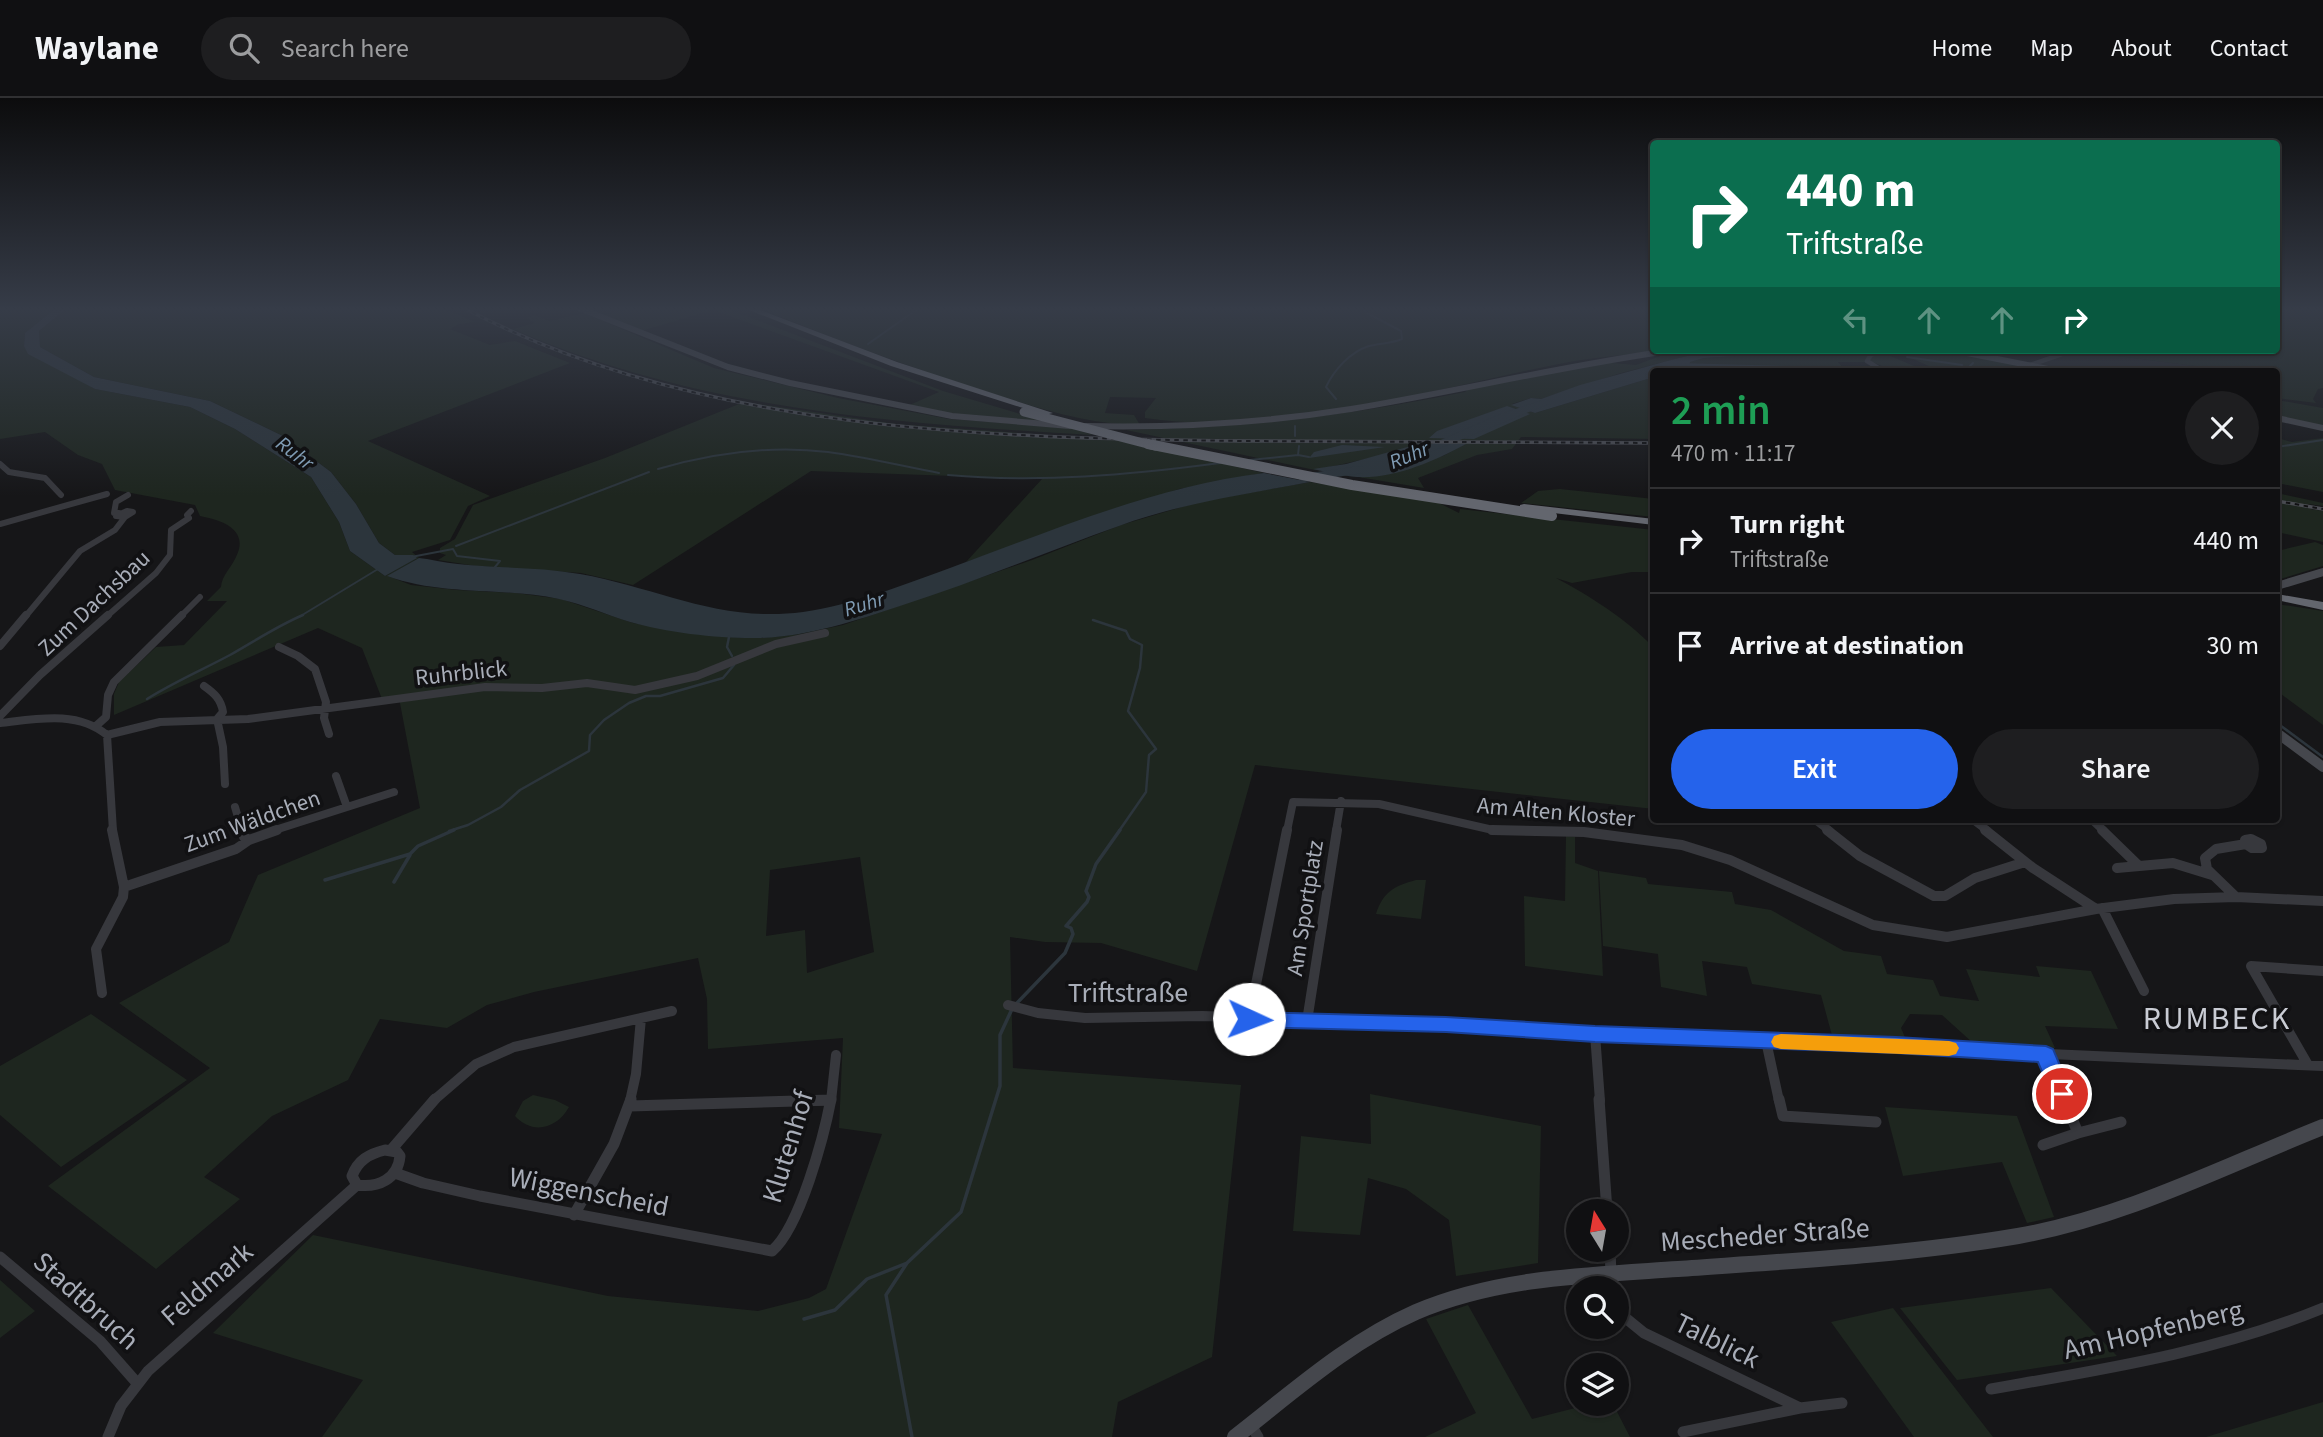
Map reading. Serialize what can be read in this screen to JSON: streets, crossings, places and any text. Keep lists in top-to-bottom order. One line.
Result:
{"streets":{"main road":["Mescheder Straße"],"street":["Zum Dachsbau","Ruhrblick","Am Alten Kloster","Zum Wäldchen","Am Sportplatz","Triftstraße","Klutenhof","Wiggenscheid","Feldmark","Stadtbruch","Am Hopfenberg","Talblick"]},"crossings":[["Am Alten Kloster","Am Sportplatz"],["Am Alten Kloster","Triftstraße"],["Am Sportplatz","Triftstraße"],["Klutenhof","Wiggenscheid"],["Wiggenscheid","Feldmark"],["Feldmark","Stadtbruch"]],"districts":["RUMBECK"],"water":["Ruhr"],"north":"top","page":{"header":"Waylane","search":"Search here","nav":["Home","Map","About","Contact"],"turn":["440 m","Triftstraße"],"heading":["2 min","470 m · 11:17"],"list":[{"name":"Turn right","note":"Triftstraße","value":"440 m"},{"name":"Arrive at destination","value":"30 m"}],"buttons":["Exit","Share"]}}
